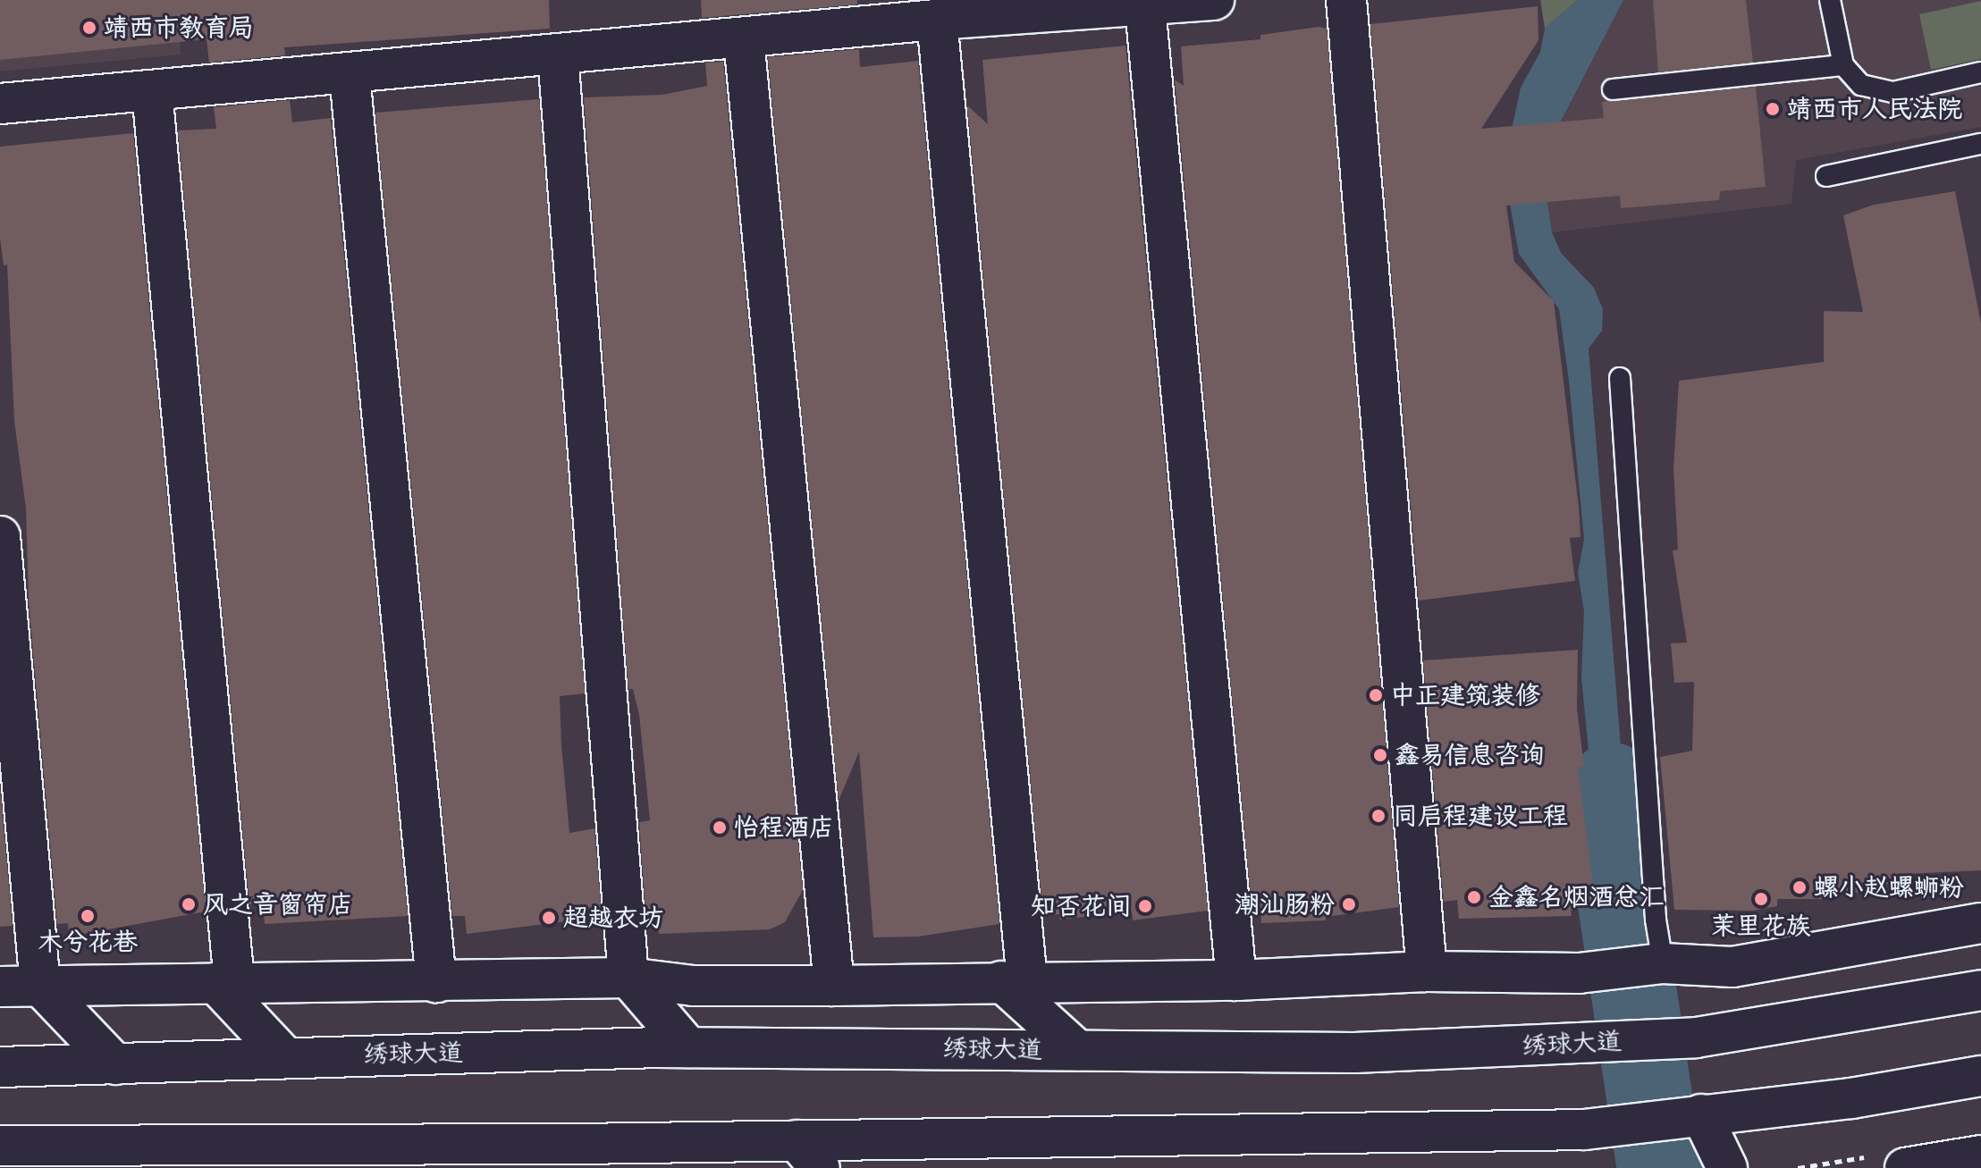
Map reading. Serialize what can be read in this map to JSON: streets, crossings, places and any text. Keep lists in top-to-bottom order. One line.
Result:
{"streets":{"street":["绣球大道"]},"places":["靖西市教育局","靖西市人民法院","中正建筑装修","鑫易信息咨询","同启程建设工程","怡程酒店","螺小赵螺蛳粉","金鑫名烟酒总汇","茉里花族","风之音窗帘店","潮汕肠粉","知否花间","木兮花巷","超越衣坊"]}
